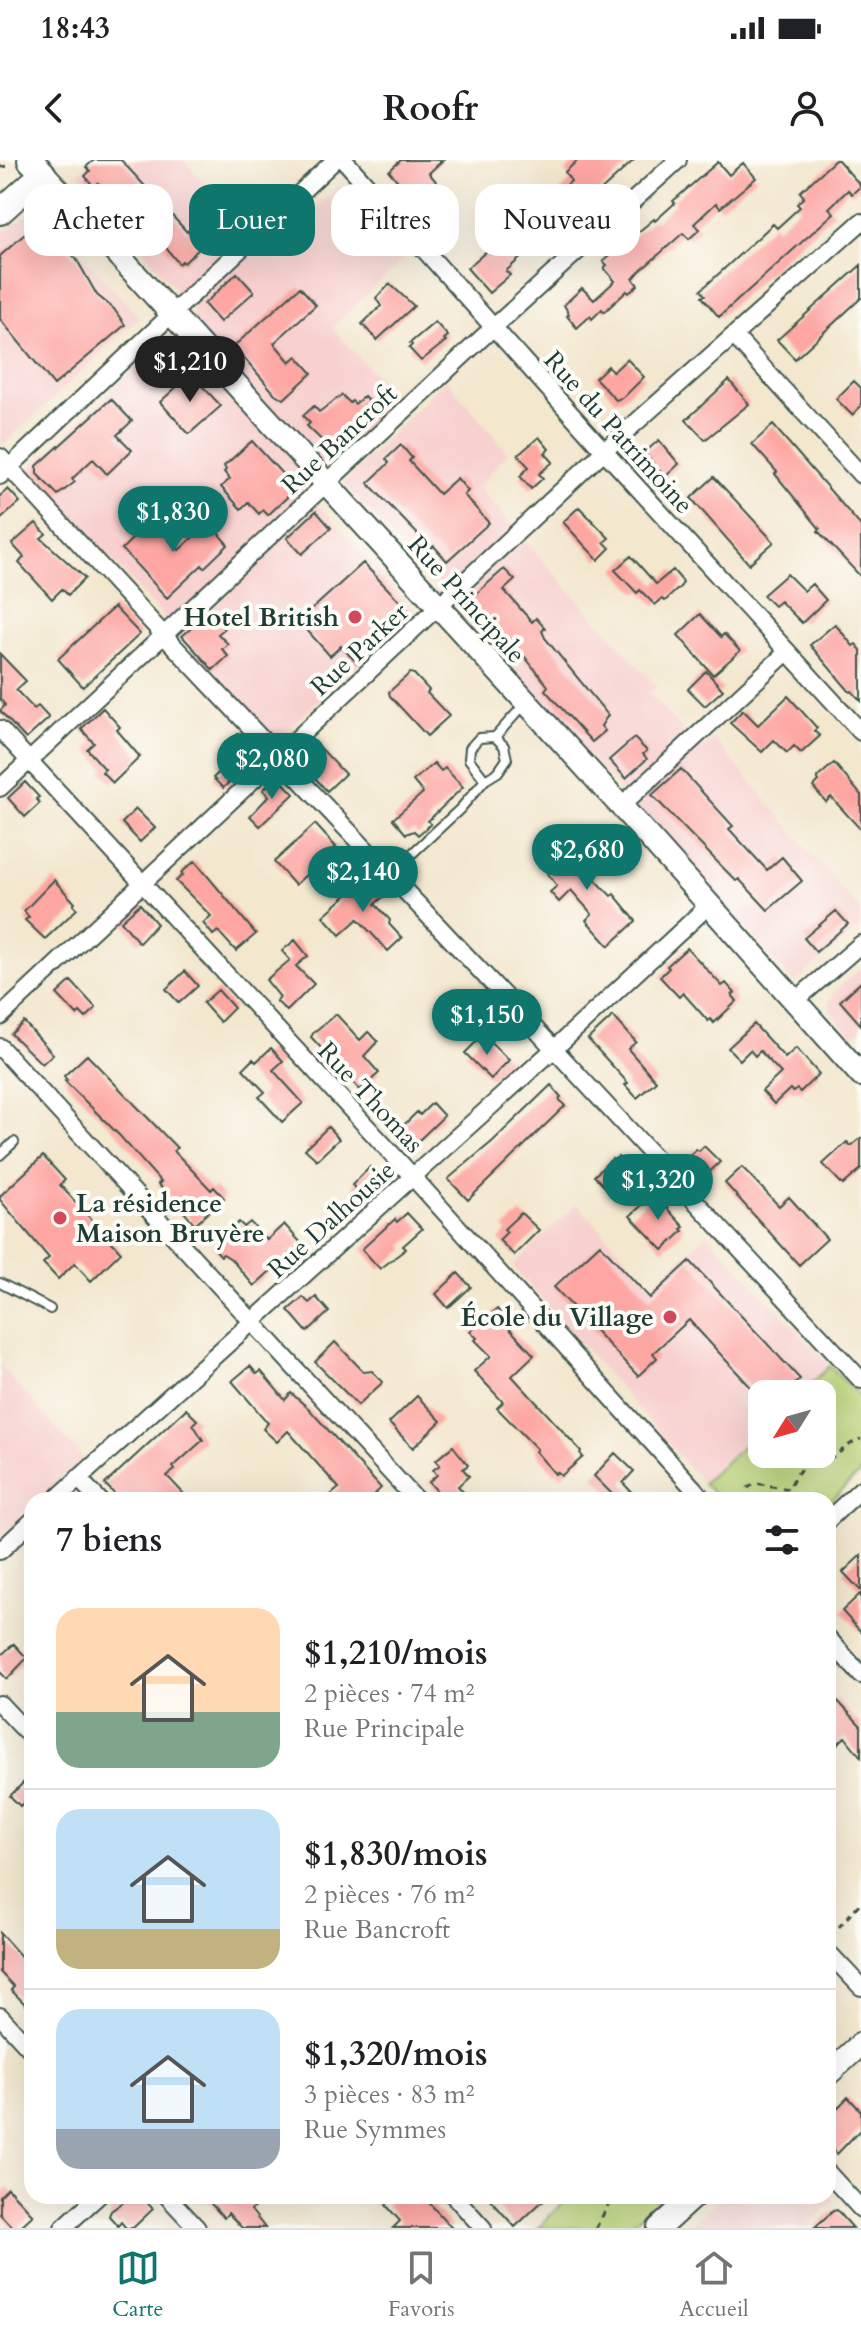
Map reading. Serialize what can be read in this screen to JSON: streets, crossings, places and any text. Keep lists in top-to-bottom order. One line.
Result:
{"streets":{"street":["Rue du Patrimoine","Rue Bancroft","Rue Principale","Rue Parker","Rue Thomas","Rue Dalhousie"]},"crossings":[["Rue du Patrimoine","Rue Bancroft"],["Rue du Patrimoine","Rue Parker"],["Rue Bancroft","Rue Principale"],["Rue Bancroft","Rue Thomas"],["Rue Principale","Rue Parker"],["Rue Principale","Rue Dalhousie"],["Rue Parker","Rue Thomas"],["Rue Thomas","Rue Dalhousie"]],"places":["Hotel British","La résidence Maison Bruyère","École du Village"],"north":"bottom left","page":{"status":"18:43","header":"Roofr","chip":["Acheter","Louer","Filtres","Nouveau"],"price":["$1,210","$1,830","$2,080","$2,680","$2,140","$1,150","$1,320"],"heading":"7 biens","list":[{"name":"$1,210/mois","note":"2 pièces · 74 m² · Rue Principale"},{"name":"$1,830/mois","note":"2 pièces · 76 m² · Rue Bancroft"},{"name":"$1,320/mois","note":"3 pièces · 83 m² · Rue Symmes"}],"tabs":["Carte","Favoris","Accueil"]}}
